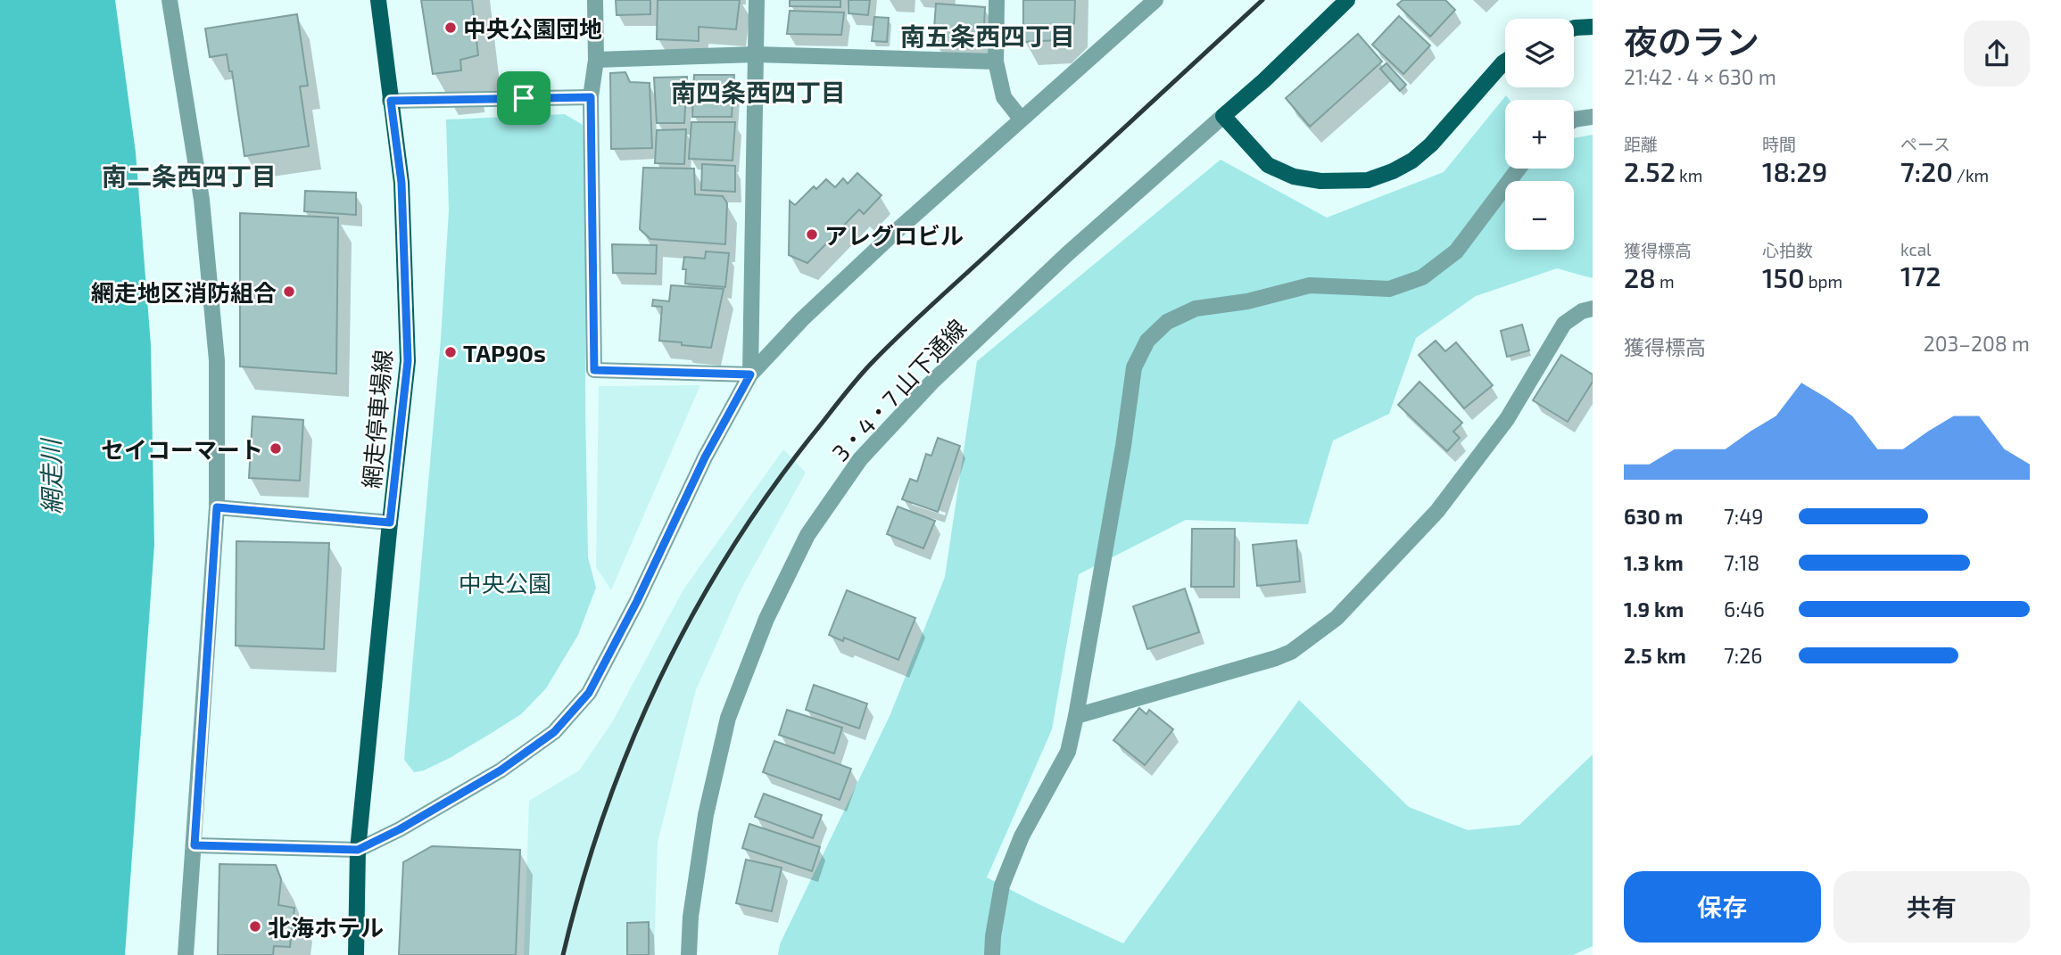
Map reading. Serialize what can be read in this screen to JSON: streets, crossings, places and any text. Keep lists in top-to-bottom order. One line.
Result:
{"streets":{"main road":["網走停車場線"],"street":["3・4・7 山下通線"]},"districts":["南五条西四丁目","南四条西四丁目","南二条西四丁目"],"water":["網走川"],"parks":["中央公園"],"places":["中央公園団地","アレグロビル","網走地区消防組合","TAP90s","セイコーマート","北海ホテル"],"page":{"heading":["夜のラン","21:42 · 4 × 630 m"],"map_buttons":["+","−"],"stats":[["距離","2.52 km"],["時間","18:29"],["ペース","7:20 /km"],["獲得標高","28 m"],["心拍数","150 bpm"],["kcal","172"]],"chart":["獲得標高","203–208 m"],"list":[{"name":"630 m","note":"7:49"},{"name":"1.3 km","note":"7:18"},{"name":"1.9 km","note":"6:46"},{"name":"2.5 km","note":"7:26"}],"buttons":["保存","共有"]}}
